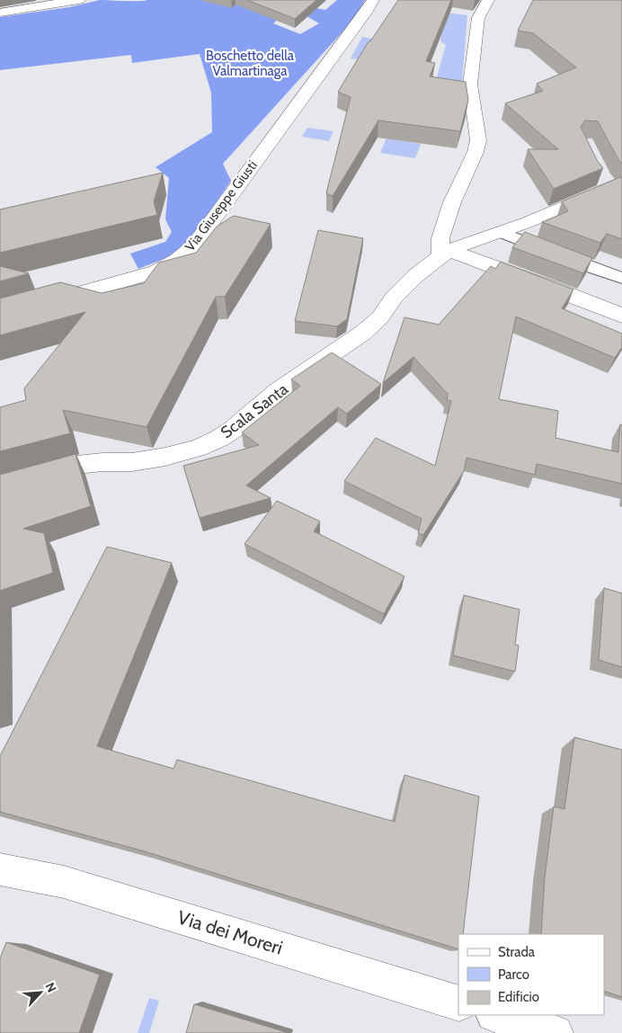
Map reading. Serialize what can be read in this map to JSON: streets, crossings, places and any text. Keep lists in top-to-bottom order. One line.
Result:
{"streets":{"street":["Via Giuseppe Giusti","Scala Santa","Via dei Moreri"]},"parks":["Boschetto della Valmartinaga"],"legend":["Strada","Parco","Edificio"],"north":"top right"}
